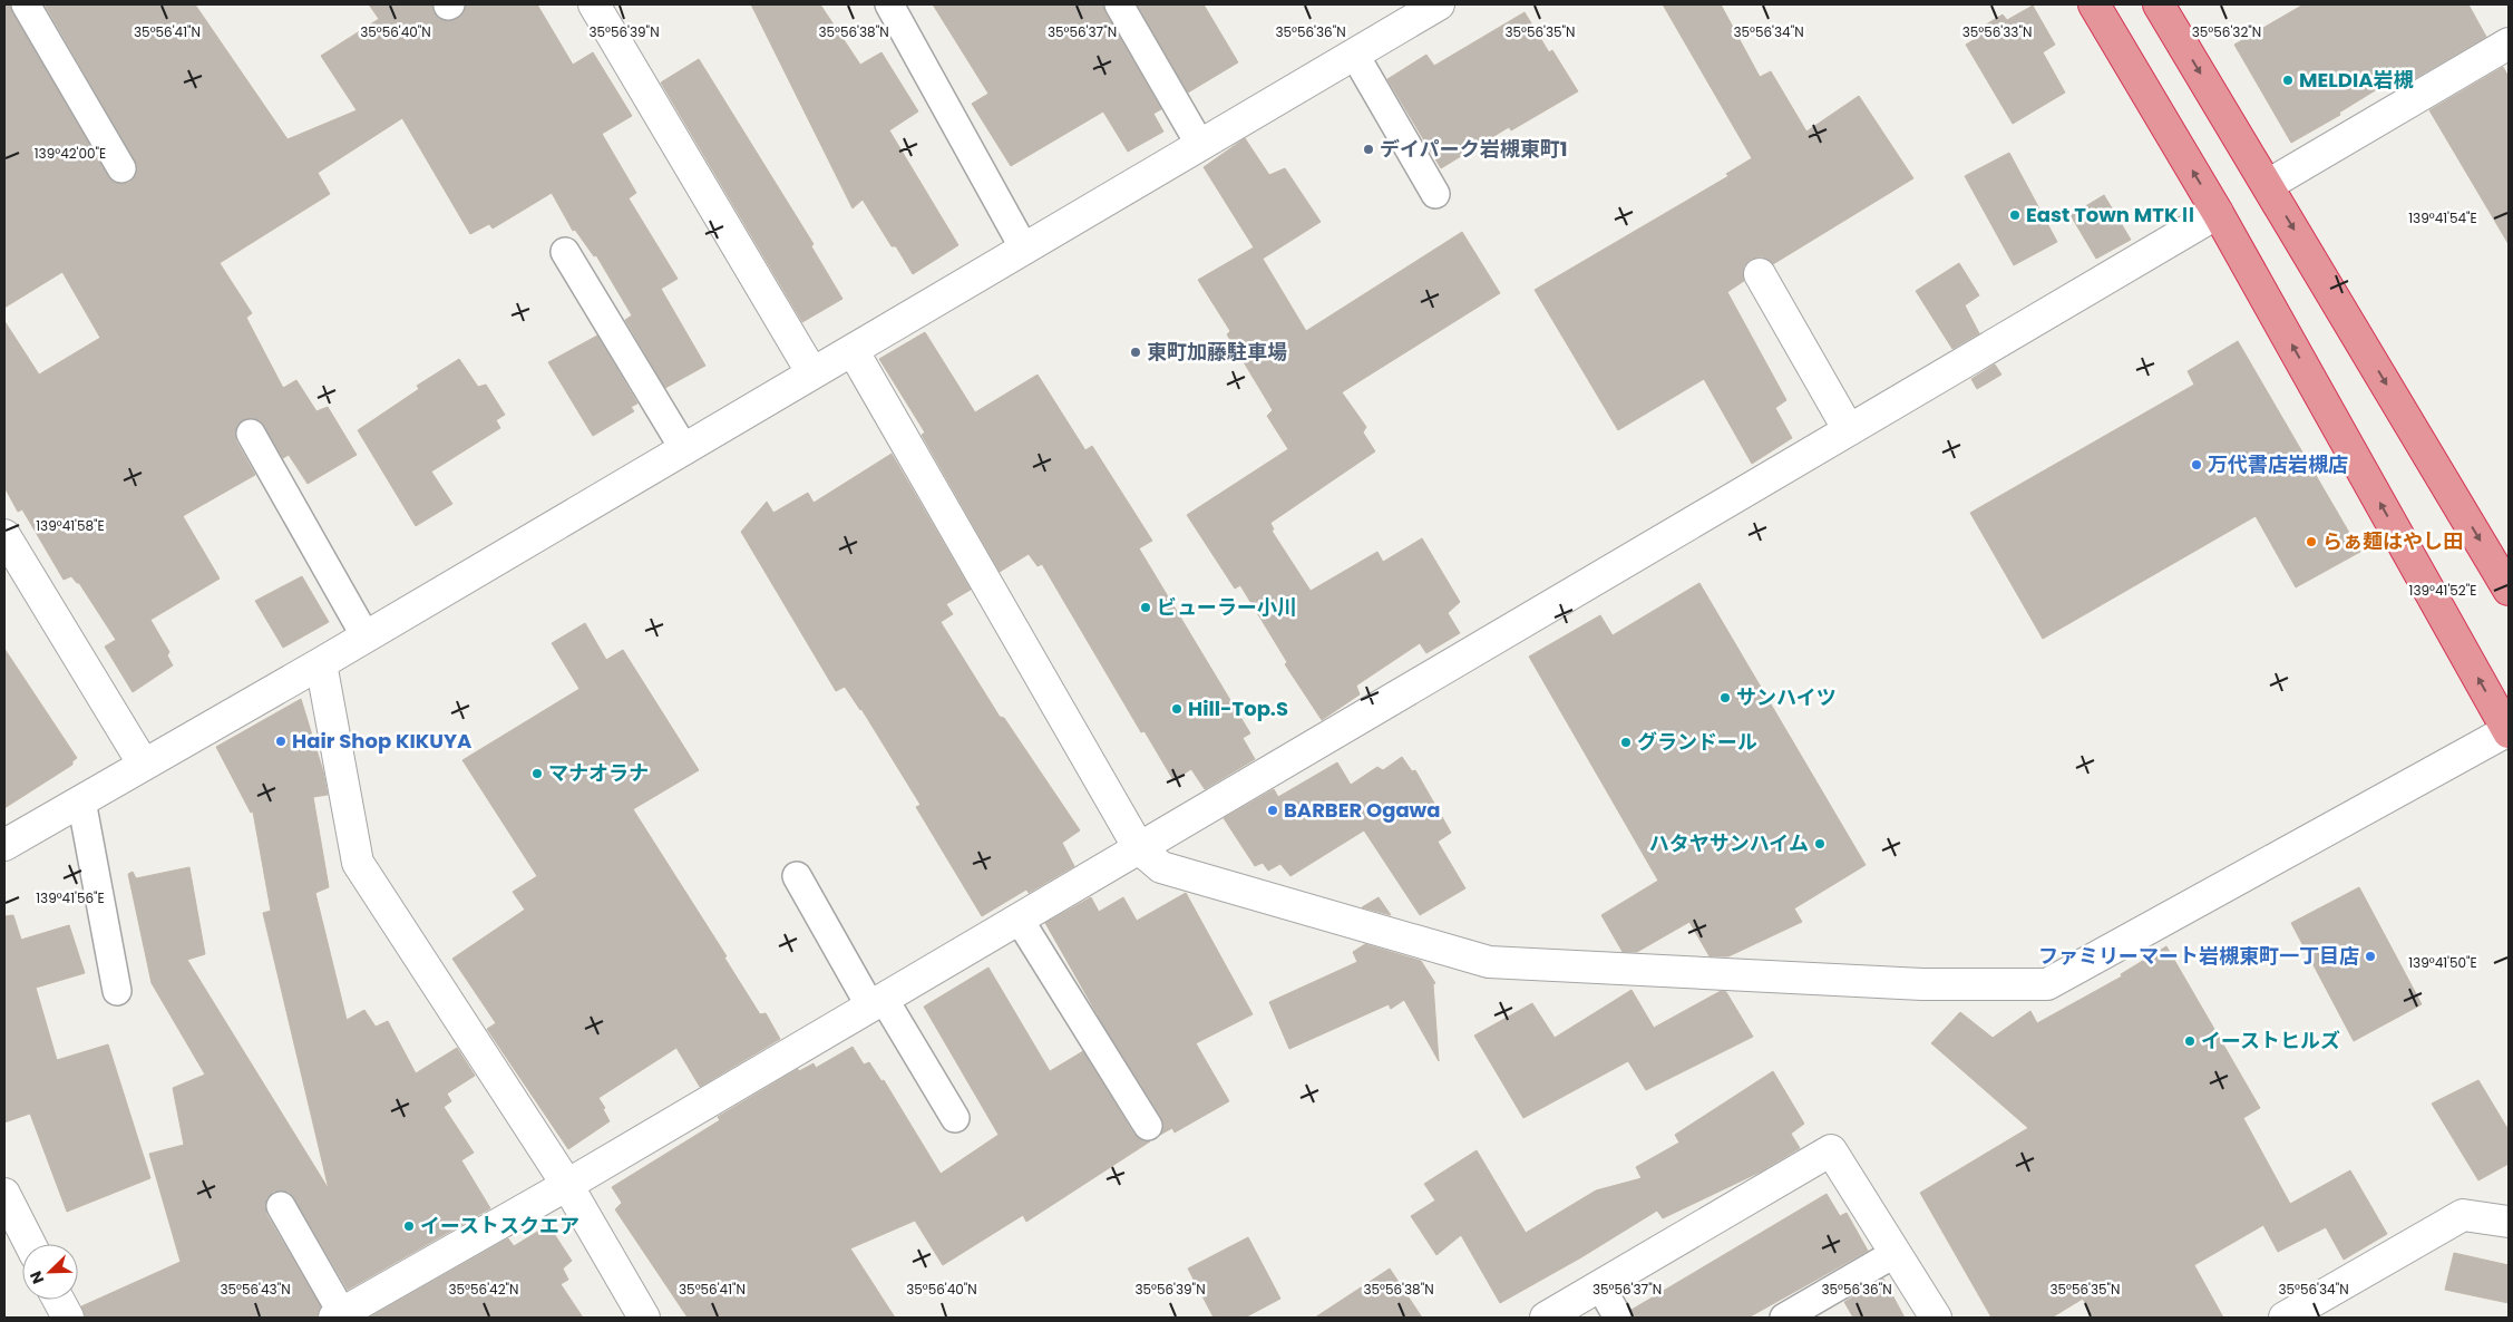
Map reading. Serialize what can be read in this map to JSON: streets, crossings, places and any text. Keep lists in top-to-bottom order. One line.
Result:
{"places":["MELDIA岩槻","デイパーク岩槻東町1","East Town MTKⅡ","東町加藤駐車場","万代書店岩槻店","らぁ麺はやし田","ビューラー小川","サンハイツ","Hill-Top.S","Hair Shop KIKUYA","グランドール","マナオラナ","BARBER Ogawa","ハタヤサンハイム","ファミリーマート岩槻東町一丁目店","イーストヒルズ","イーストスクエア"],"north":"bottom left","coordinates":["35°56'41\"N","35°56'40\"N","35°56'39\"N","35°56'38\"N","35°56'37\"N","35°56'36\"N","35°56'35\"N","35°56'34\"N","35°56'33\"N","35°56'32\"N","139°42'00\"E","139°41'54\"E","139°41'58\"E","139°41'52\"E","139°41'56\"E","139°41'50\"E","35°56'43\"N","35°56'42\"N"]}
